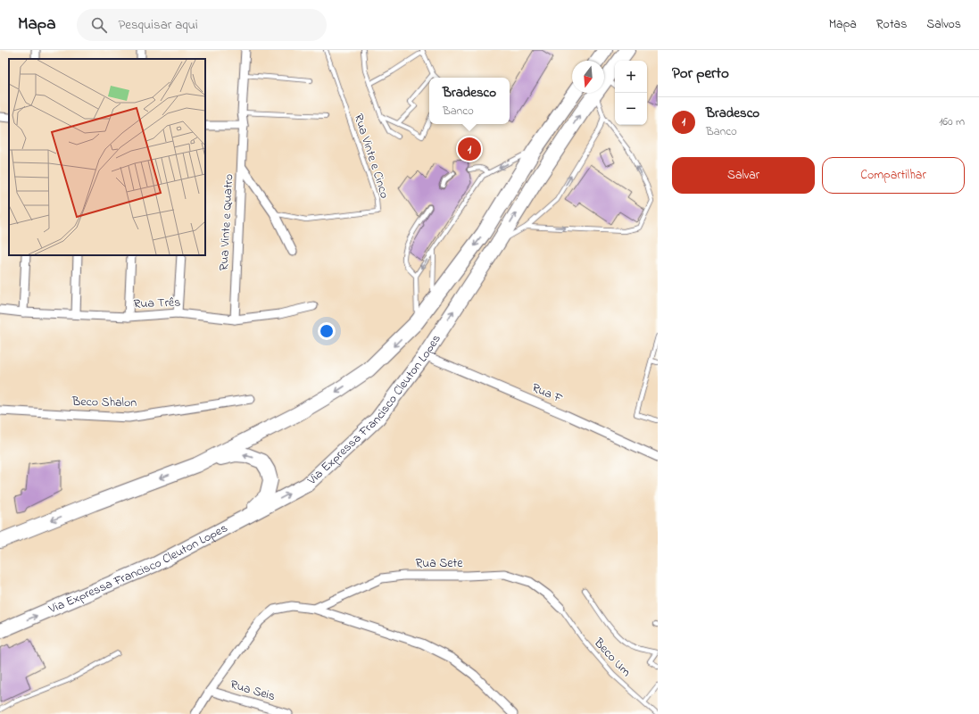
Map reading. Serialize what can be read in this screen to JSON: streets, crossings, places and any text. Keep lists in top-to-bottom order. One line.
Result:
{"streets":{"highway":["Via Expressa Francisco Cleuton Lopes"],"street":["Rua Vinte e Quatro","Rua Três","Rua F","Beco Shalon","Rua Sete","Rua Seis"],"lane":["Rua Vinte e Cinco","Beco Um"]},"crossings":[["Rua Vinte e Quatro","Rua Três"],["Rua F","Via Expressa Francisco Cleuton Lopes"],["Rua Sete","Beco Um"]],"north":"bottom","page":{"header":"Mapa","search":"Pesquisar aqui","nav":["Mapa","Rotas","Salvos"],"heading":"Por perto","map_buttons":["+","−"],"popup":["Bradesco","Banco"],"list":[{"mark":"1","name":"Bradesco","note":"Banco","value":"160 m"}],"pins":"1","buttons":["Salvar","Compartilhar"]}}
